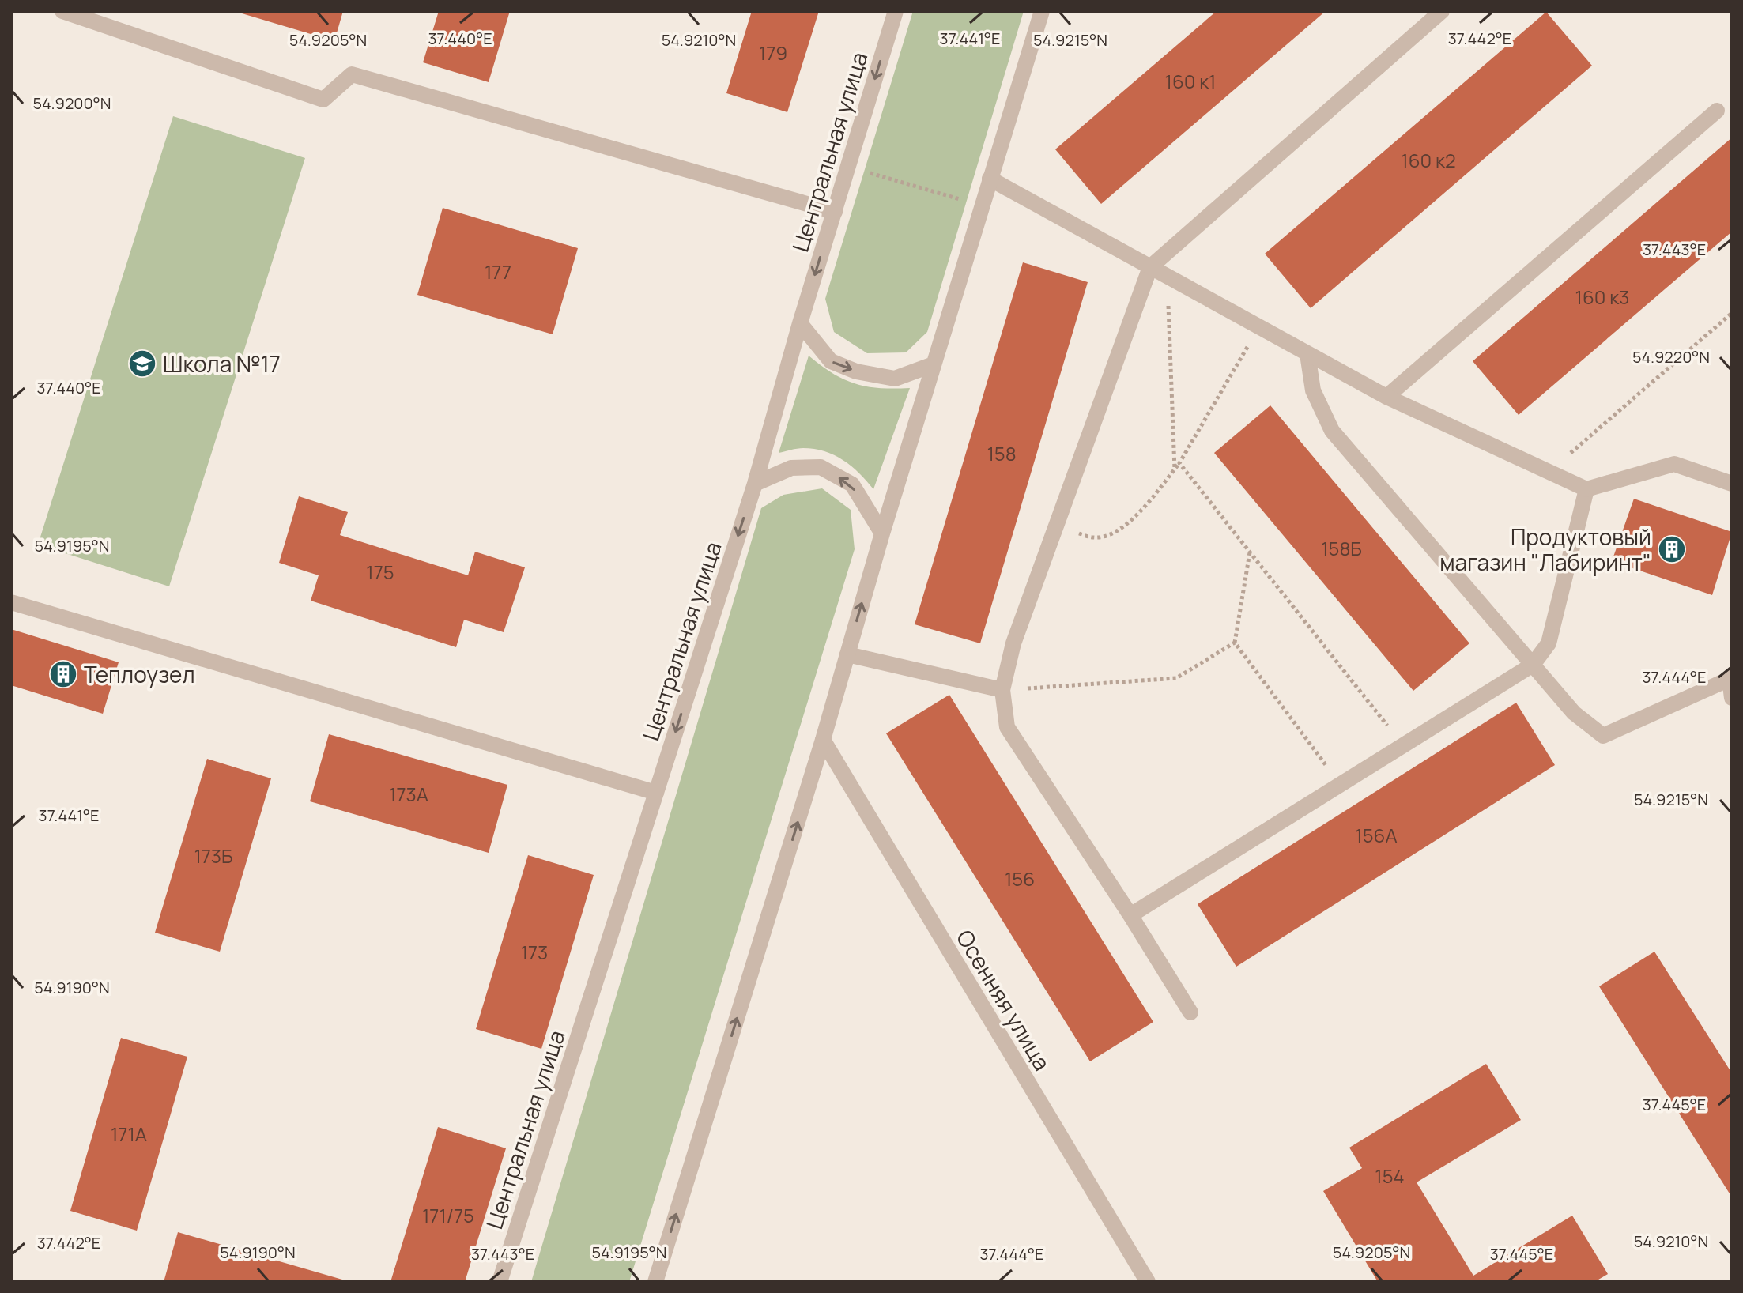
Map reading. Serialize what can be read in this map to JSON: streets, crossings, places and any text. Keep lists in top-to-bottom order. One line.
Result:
{"streets":{"street":["Центральная улица","Осенняя улица"]},"places":{"school or university":["Школа №17"],"building":["Продуктовый магазин \"Лабиринт\"","Теплоузел"]},"house_numbers":["179","160 к1","160 к2","177","160 к3","158","158Б","175","173А","156А","173Б","156","173","171А","154","171/75"],"coordinates":["37.440°E","37.441°E","37.442°E","54.9205°N","54.9210°N","54.9215°N","54.9200°N","37.443°E","54.9220°N","54.9195°N","37.444°E","54.9190°N","37.445°E"]}
